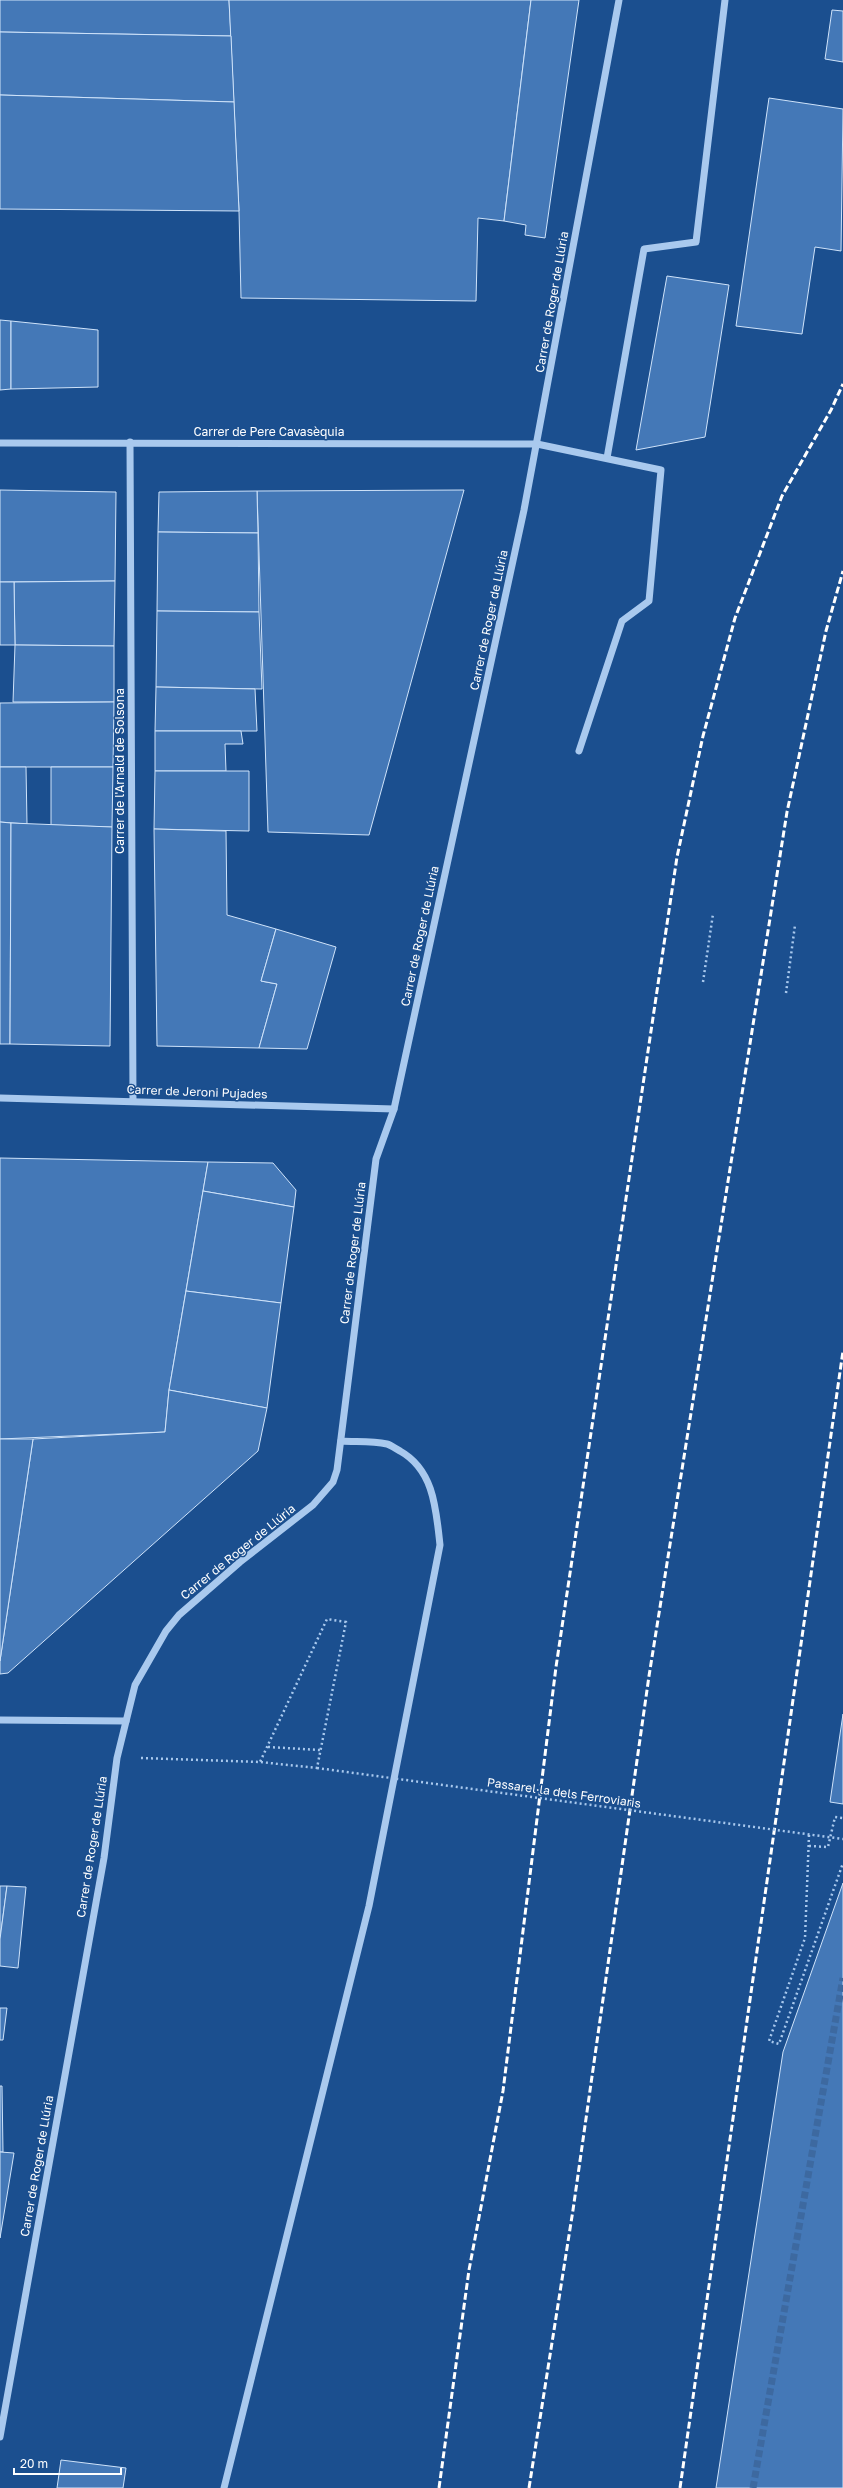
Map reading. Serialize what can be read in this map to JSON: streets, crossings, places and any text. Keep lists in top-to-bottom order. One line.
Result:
{"streets":{"street":["Carrer de Roger de Llúria","Carrer de Pere Cavasèquia","Carrer de l'Arnald de Solsona","Carrer de Jeroni Pujades"],"path":["Passarel·la dels Ferroviaris"]},"crossings":[["Carrer de Roger de Llúria","Carrer de Pere Cavasèquia"],["Carrer de Roger de Llúria","Carrer de Jeroni Pujades"],["Carrer de Roger de Llúria","Passarel·la dels Ferroviaris"],["Carrer de Pere Cavasèquia","Carrer de l'Arnald de Solsona"],["Carrer de l'Arnald de Solsona","Carrer de Jeroni Pujades"]],"scale_bar":"20 m"}
